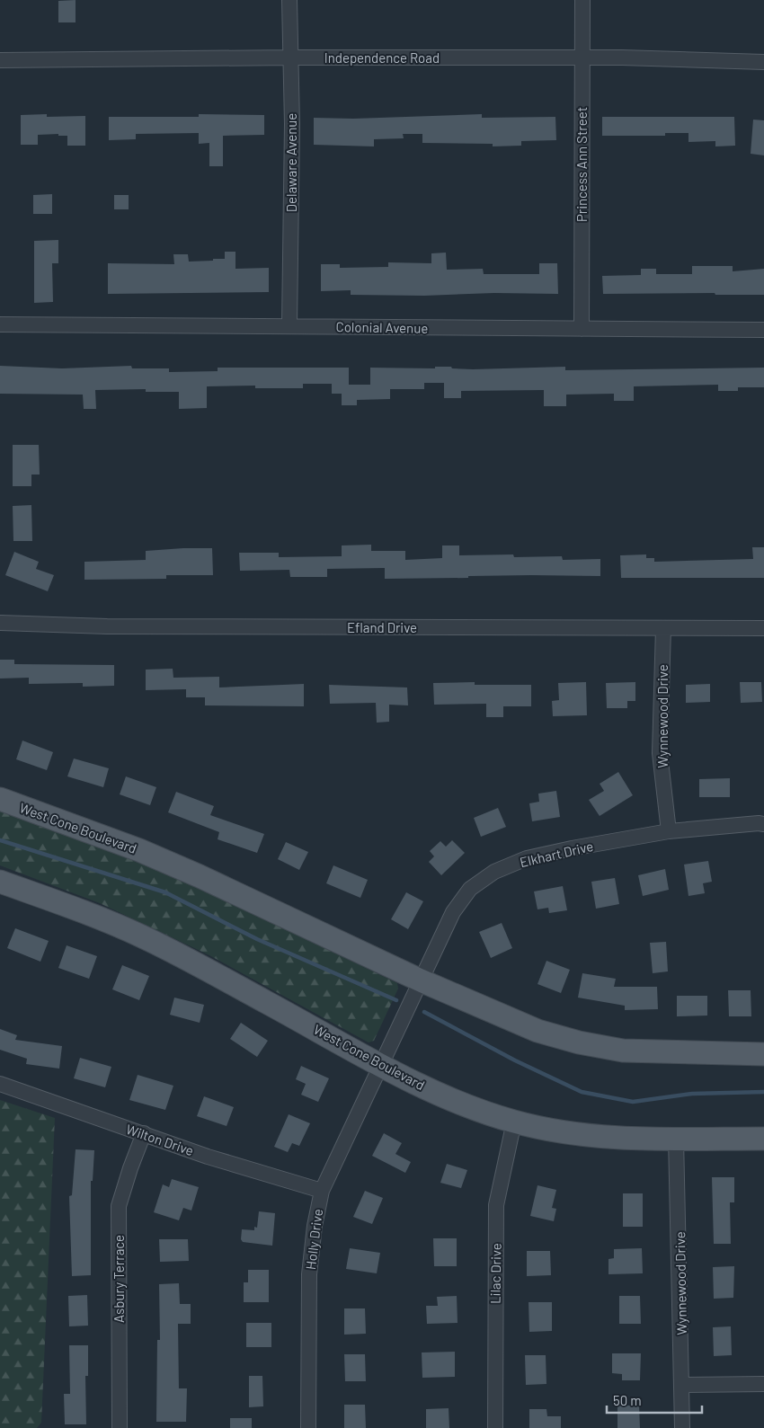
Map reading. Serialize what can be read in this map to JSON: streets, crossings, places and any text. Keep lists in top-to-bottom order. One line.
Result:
{"streets":{"main road":["West Cone Boulevard"],"street":["Independence Road","Delaware Avenue","Princess Ann Street","Colonial Avenue","Efland Drive","Wynnewood Drive","Elkhart Drive","Wilton Drive","Holly Drive","Lilac Drive","Asbury Terrace"]},"crossings":[["Independence Road","Delaware Avenue"],["Independence Road","Princess Ann Street"],["Delaware Avenue","Colonial Avenue"],["Princess Ann Street","Colonial Avenue"],["Efland Drive","Wynnewood Drive"],["Wynnewood Drive","West Cone Boulevard"],["Wynnewood Drive","Elkhart Drive"],["West Cone Boulevard","Elkhart Drive"],["West Cone Boulevard","Holly Drive"],["West Cone Boulevard","Lilac Drive"],["Elkhart Drive","Holly Drive"],["Wilton Drive","Holly Drive"],["Wilton Drive","Asbury Terrace"]],"scale_bar":"50 m"}
